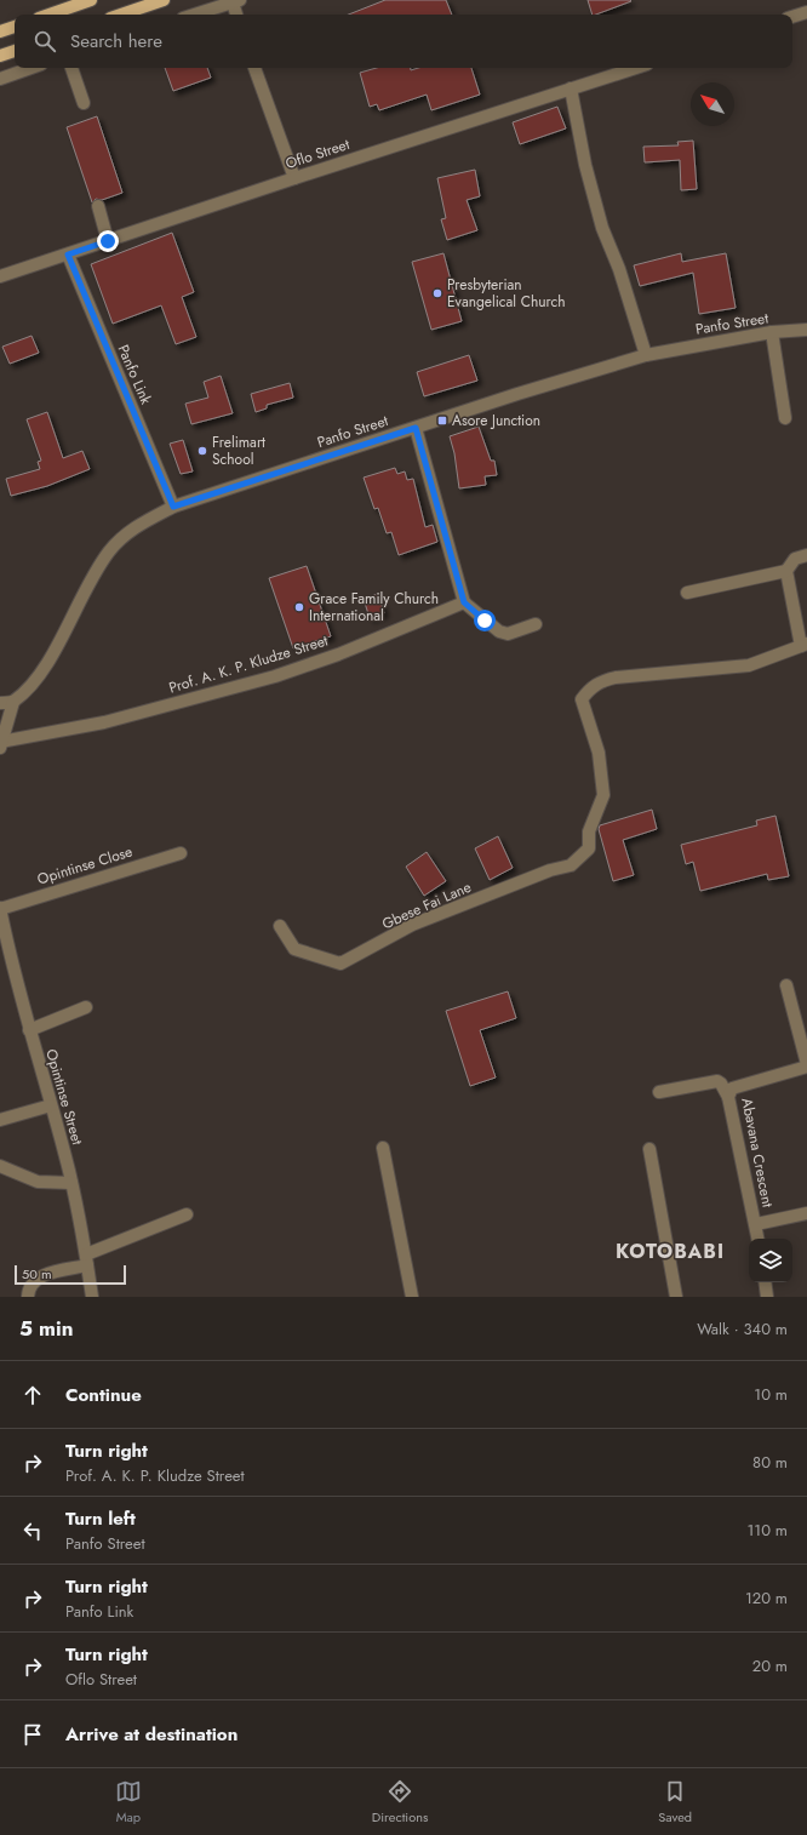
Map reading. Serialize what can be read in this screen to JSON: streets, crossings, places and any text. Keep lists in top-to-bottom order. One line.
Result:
{"streets":{"street":["Oflo Street","Panfo Street","Panfo Link","Prof. A. K. P. Kludze Street","Opintinse Close","Gbese Fai Lane","Opintinse Street","Abavana Crescent"]},"crossings":[["Oflo Street","Panfo Link"],["Panfo Street","Panfo Link"],["Opintinse Close","Opintinse Street"]],"districts":["KOTOBABI"],"places":{"other":["Presbyterian Evangelical Church","Frelimart School","Grace Family Church International"],"transit":["Asore Junction"]},"scale_bar":"50 m","north":"top left","page":{"search":"Search here","scale":"50 m","heading":["5 min","Walk · 340 m"],"list":[["Continue","10 m"],["Turn right","Prof. A. K. P. Kludze Street","80 m"],["Turn left","Panfo Street","110 m"],["Turn right","Panfo Link","120 m"],["Turn right","Oflo Street","20 m"],"Arrive at destination"],"nav":["Map","Directions","Saved"]}}
